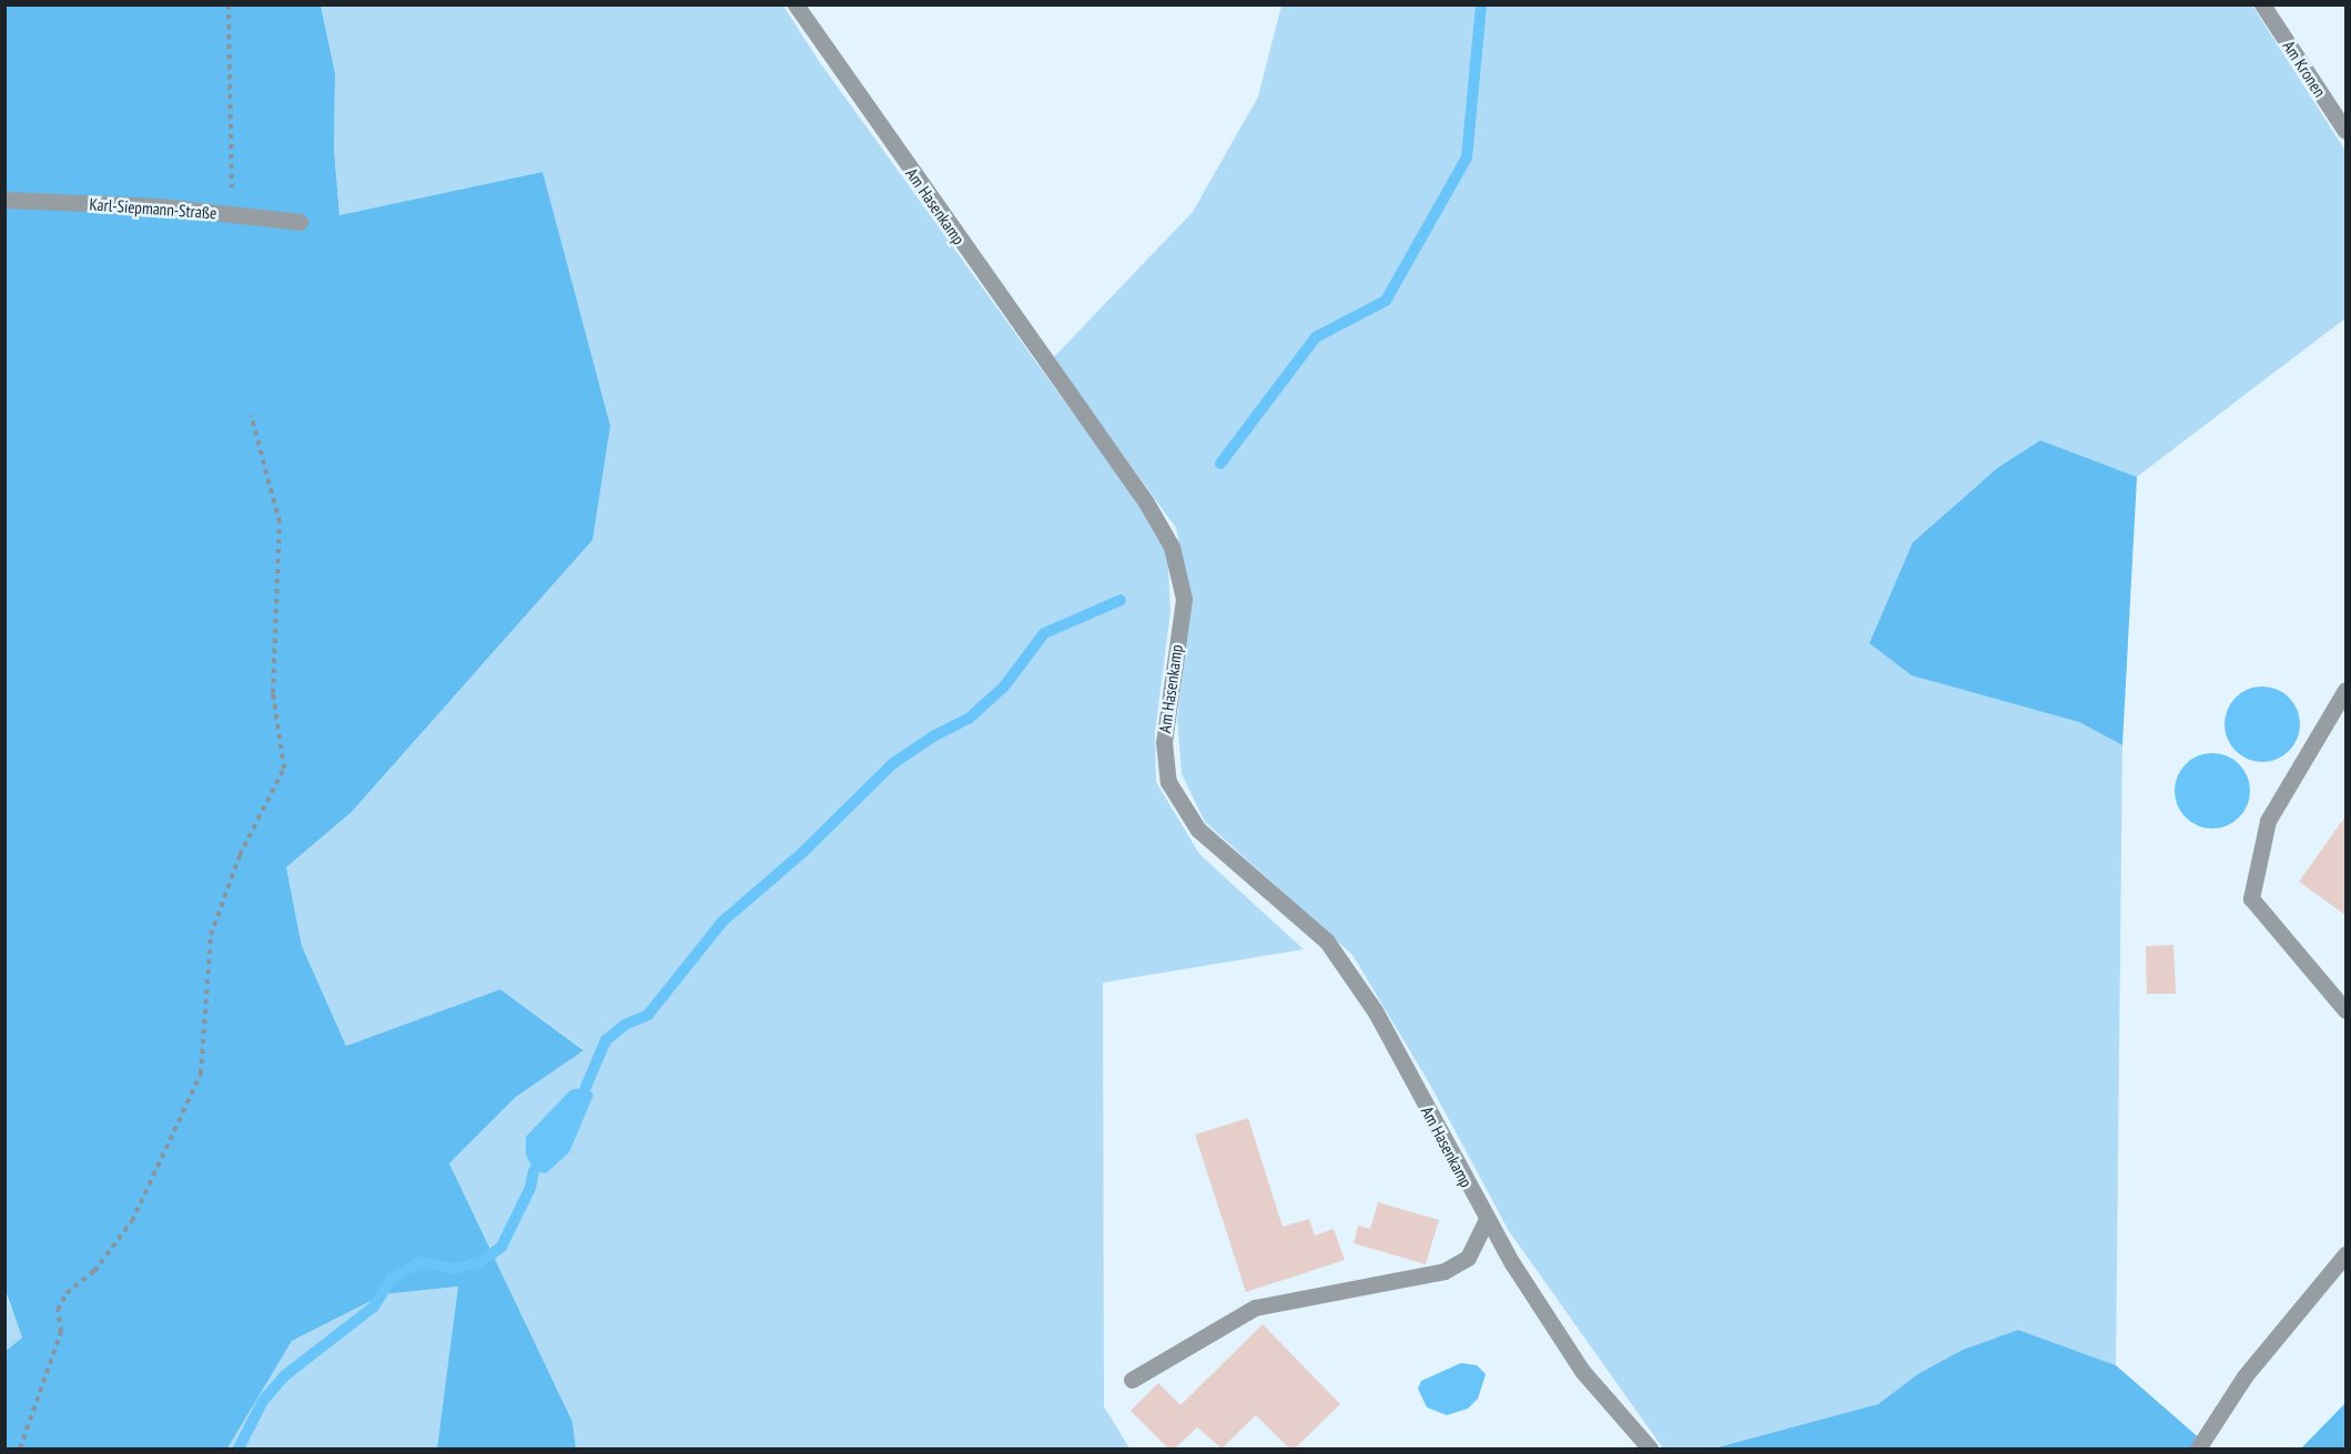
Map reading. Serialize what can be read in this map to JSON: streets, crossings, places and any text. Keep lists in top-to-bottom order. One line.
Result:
{"streets":{"street":["Am Kronen","Am Hasenkamp","Karl-Siepmann-Straße"]}}
